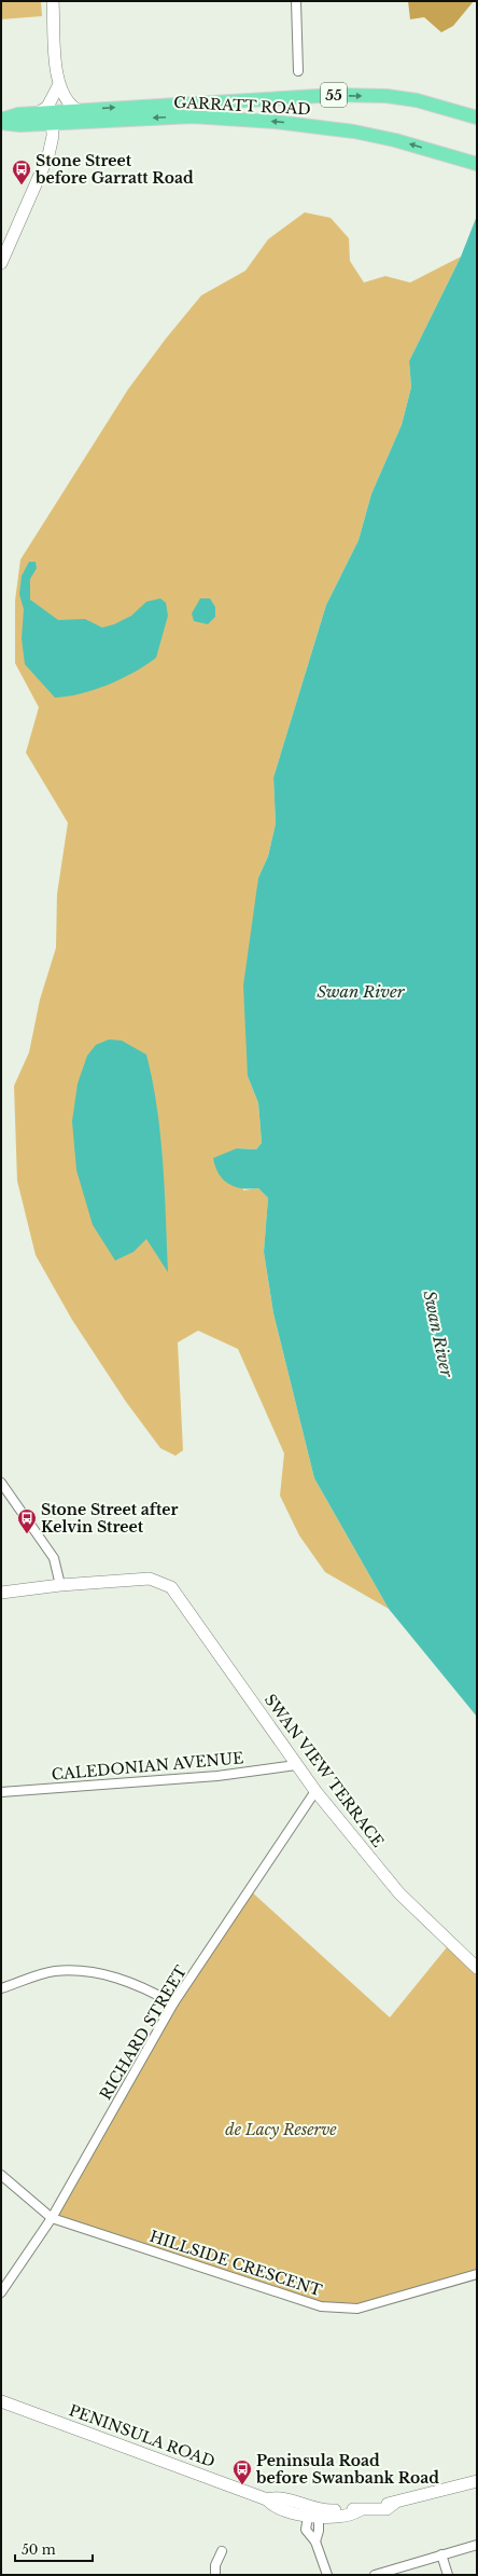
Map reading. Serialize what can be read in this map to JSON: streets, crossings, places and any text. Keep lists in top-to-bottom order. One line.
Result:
{"streets":{"main road":["55","GARRATT ROAD"],"street":["CALEDONIAN AVENUE","SWAN VIEW TERRACE","RICHARD STREET","HILLSIDE CRESCENT","PENINSULA ROAD"]},"crossings":[["CALEDONIAN AVENUE","SWAN VIEW TERRACE"],["SWAN VIEW TERRACE","RICHARD STREET"],["RICHARD STREET","HILLSIDE CRESCENT"]],"water":["Swan River"],"parks":["de Lacy Reserve"],"places":{"bus stop":["Stone Street before Garratt Road","Stone Street after Kelvin Street","Peninsula Road before Swanbank Road"]},"scale_bar":"50 m"}
